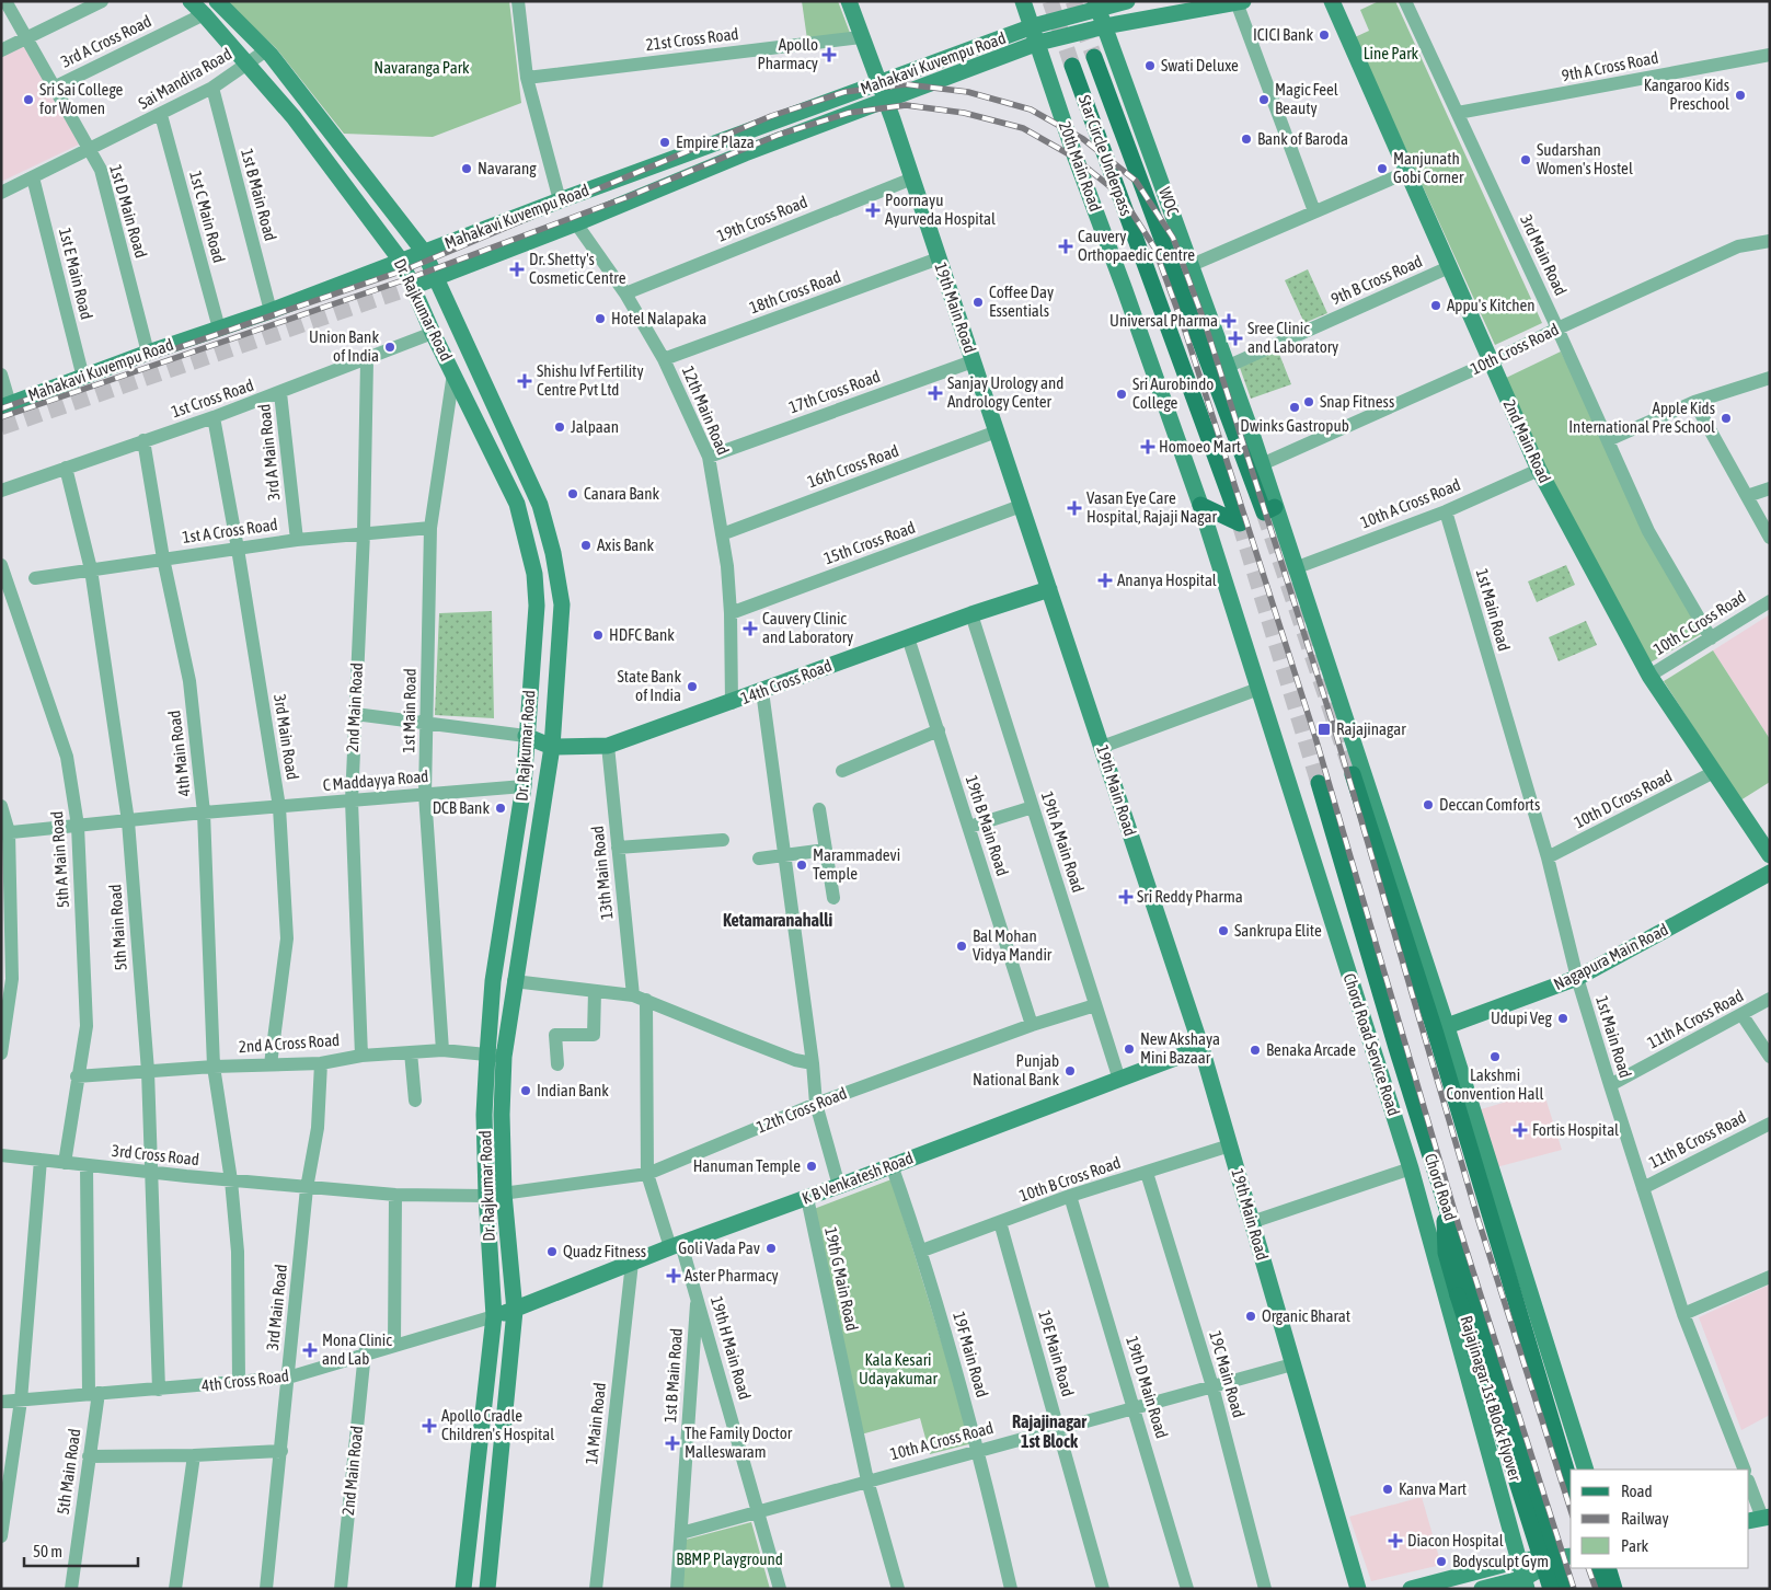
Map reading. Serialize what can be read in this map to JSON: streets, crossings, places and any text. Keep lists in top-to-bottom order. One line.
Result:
{"streets":{"main road":["Star Circle Underpass","Chord Road","Rajajinagar 1st Block Flyover"],"street":["21st Cross Road","3rd A Cross Road","Mahakavi Kuvempu Road","9th A Cross Road","Sai Mandira Road","20th Main Road","1st B Main Road","WOC","1st D Main Road","1st C Main Road","19th Cross Road","3rd Main Road","1st E Main Road","9th B Cross Road","18th Cross Road","19th Main Road","Dr. Rajkumar Road","10th Cross Road","17th Cross Road","1st Cross Road","12th Main Road","2nd Main Road","3rd A Main Road","16th Cross Road","10th A Cross Road","1st A Cross Road","15th Cross Road","1st Main Road","10th C Cross Road","14th Cross Road","4th Main Road","C Maddayya Road","10th D Cross Road","19th B Main Road","19th A Main Road","5th A Main Road","13th Main Road","5th Main Road","Nagapura Main Road","11th A Cross Road","2nd A Cross Road","Chord Road Service Road","12th Cross Road","11th B Cross Road","3rd Cross Road","K B Venkatesh Road","10th B Cross Road","19th G Main Road","19th H Main Road","19E Main Road","19F Main Road","19C Main Road","4th Cross Road","19th D Main Road","1A Main Road"]},"crossings":[["21st Cross Road","19th Main Road"],["3rd A Cross Road","1st D Main Road"],["3rd A Cross Road","Dr. Rajkumar Road"],["Mahakavi Kuvempu Road","20th Main Road"],["Mahakavi Kuvempu Road","1st B Main Road"],["Mahakavi Kuvempu Road","WOC"],["Mahakavi Kuvempu Road","1st D Main Road"],["Mahakavi Kuvempu Road","1st C Main Road"],["Mahakavi Kuvempu Road","1st E Main Road"],["Mahakavi Kuvempu Road","19th Main Road"],["Mahakavi Kuvempu Road","Dr. Rajkumar Road"],["Mahakavi Kuvempu Road","12th Main Road"],["9th A Cross Road","3rd Main Road"],["Sai Mandira Road","1st B Main Road"],["Sai Mandira Road","1st D Main Road"],["Sai Mandira Road","1st C Main Road"],["Sai Mandira Road","1st E Main Road"],["Sai Mandira Road","Dr. Rajkumar Road"],["Star Circle Underpass","20th Main Road"],["Star Circle Underpass","WOC"],["Star Circle Underpass","Chord Road Service Road"],["20th Main Road","Chord Road Service Road"],["1st B Main Road","19th H Main Road"],["WOC","9th B Cross Road"],["WOC","10th Cross Road"],["WOC","10th A Cross Road"],["WOC","Nagapura Main Road"],["19th Cross Road","19th Main Road"],["19th Cross Road","12th Main Road"],["3rd Main Road","10th Cross Road"],["3rd Main Road","1st Cross Road"],["3rd Main Road","1st A Cross Road"],["3rd Main Road","10th C Cross Road"],["3rd Main Road","C Maddayya Road"],["3rd Main Road","2nd A Cross Road"],["3rd Main Road","3rd Cross Road"],["3rd Main Road","4th Cross Road"],["9th B Cross Road","2nd Main Road"],["18th Cross Road","19th Main Road"],["18th Cross Road","12th Main Road"],["19th Main Road","17th Cross Road"],["19th Main Road","16th Cross Road"],["19th Main Road","10th A Cross Road"],["19th Main Road","15th Cross Road"],["19th Main Road","14th Cross Road"],["19th Main Road","K B Venkatesh Road"],["19th Main Road","10th B Cross Road"],["Dr. Rajkumar Road","1st Cross Road"],["Dr. Rajkumar Road","1st Main Road"],["Dr. Rajkumar Road","14th Cross Road"],["Dr. Rajkumar Road","C Maddayya Road"],["Dr. Rajkumar Road","2nd A Cross Road"],["Dr. Rajkumar Road","12th Cross Road"],["Dr. Rajkumar Road","3rd Cross Road"],["Dr. Rajkumar Road","K B Venkatesh Road"],["Dr. Rajkumar Road","4th Cross Road"],["10th Cross Road","2nd Main Road"],["17th Cross Road","12th Main Road"],["1st Cross Road","2nd Main Road"],["1st Cross Road","3rd A Main Road"],["1st Cross Road","4th Main Road"],["1st Cross Road","5th Main Road"],["12th Main Road","16th Cross Road"],["12th Main Road","15th Cross Road"],["12th Main Road","14th Cross Road"],["2nd Main Road","10th A Cross Road"],["2nd Main Road","1st A Cross Road"],["2nd Main Road","10th C Cross Road"],["2nd Main Road","C Maddayya Road"],["2nd Main Road","10th D Cross Road"],["2nd Main Road","2nd A Cross Road"],["2nd Main Road","4th Cross Road"],["3rd A Main Road","1st A Cross Road"],["10th A Cross Road","1st Main Road"],["10th A Cross Road","19th G Main Road"],["10th A Cross Road","19th H Main Road"],["10th A Cross Road","19E Main Road"],["10th A Cross Road","19F Main Road"],["10th A Cross Road","19C Main Road"],["10th A Cross Road","19th D Main Road"],["1st A Cross Road","1st Main Road"],["1st A Cross Road","4th Main Road"],["1st A Cross Road","5th Main Road"],["1st Main Road","C Maddayya Road"],["1st Main Road","10th D Cross Road"],["1st Main Road","Nagapura Main Road"],["1st Main Road","11th A Cross Road"],["1st Main Road","2nd A Cross Road"],["1st Main Road","11th B Cross Road"],["14th Cross Road","19th B Main Road"],["14th Cross Road","19th A Main Road"],["14th Cross Road","13th Main Road"],["4th Main Road","C Maddayya Road"],["4th Main Road","2nd A Cross Road"],["4th Main Road","3rd Cross Road"],["4th Main Road","4th Cross Road"],["C Maddayya Road","5th A Main Road"],["C Maddayya Road","5th Main Road"],["19th B Main Road","12th Cross Road"],["19th A Main Road","12th Cross Road"],["19th A Main Road","K B Venkatesh Road"],["5th A Main Road","2nd A Cross Road"],["5th A Main Road","3rd Cross Road"],["13th Main Road","12th Cross Road"],["13th Main Road","19th H Main Road"],["5th Main Road","2nd A Cross Road"],["5th Main Road","3rd Cross Road"],["5th Main Road","4th Cross Road"],["12th Cross Road","19th H Main Road"],["K B Venkatesh Road","19th G Main Road"],["K B Venkatesh Road","19th H Main Road"],["K B Venkatesh Road","19F Main Road"],["K B Venkatesh Road","4th Cross Road"],["K B Venkatesh Road","1A Main Road"],["10th B Cross Road","19E Main Road"],["10th B Cross Road","19F Main Road"],["10th B Cross Road","19C Main Road"],["10th B Cross Road","19th D Main Road"],["Chord Road","Rajajinagar 1st Block Flyover"]],"districts":["Ketamaranahalli","Rajajinagar 1st Block"],"parks":["Line Park","Navaranga Park","Kala Kesari Udayakumar","BBMP Playground"],"places":{"other":["ICICI Bank","Swati Deluxe","Kangaroo Kids Preschool","Sri Sai College for Women","Magic Feel Beauty","Bank of Baroda","Empire Plaza","Sudarshan Women's Hostel","Navarang","Manjunath Gobi Corner","Coffee Day Essentials","Appu's Kitchen","Hotel Nalapaka","Union Bank of India","Sri Aurobindo College","Snap Fitness","Dwinks Gastropub","Apple Kids International Pre School","Jalpaan","Canara Bank","Axis Bank","HDFC Bank","State Bank of India","Deccan Comforts","DCB Bank","Marammadevi Temple","Sankrupa Elite","Bal Mohan Vidya Mandir","Udupi Veg","New Akshaya Mini Bazaar","Benaka Arcade","Lakshmi Convention Hall","Punjab National Bank","Indian Bank","Hanuman Temple","Goli Vada Pav","Quadz Fitness","Organic Bharat","Kanva Mart","Bodysculpt Gym"],"health":["Apollo Pharmacy","Poornayu Ayurveda Hospital","Cauvery Orthopaedic Centre","Dr. Shetty's Cosmetic Centre","Universal Pharma","Sree Clinic and Laboratory","Shishu Ivf Fertility Centre Pvt Ltd","Sanjay Urology and Andrology Center","Homoeo Mart","Vasan Eye Care Hospital, Rajaji Nagar","Ananya Hospital","Cauvery Clinic and Laboratory","Sri Reddy Pharma","Fortis Hospital","Aster Pharmacy","Mona Clinic and Lab","Apollo Cradle Children's Hospital","The Family Doctor Malleswaram","Diacon Hospital"],"transit":["Rajajinagar"]},"legend":["Road","Railway","Park"],"scale_bar":"50 m"}
